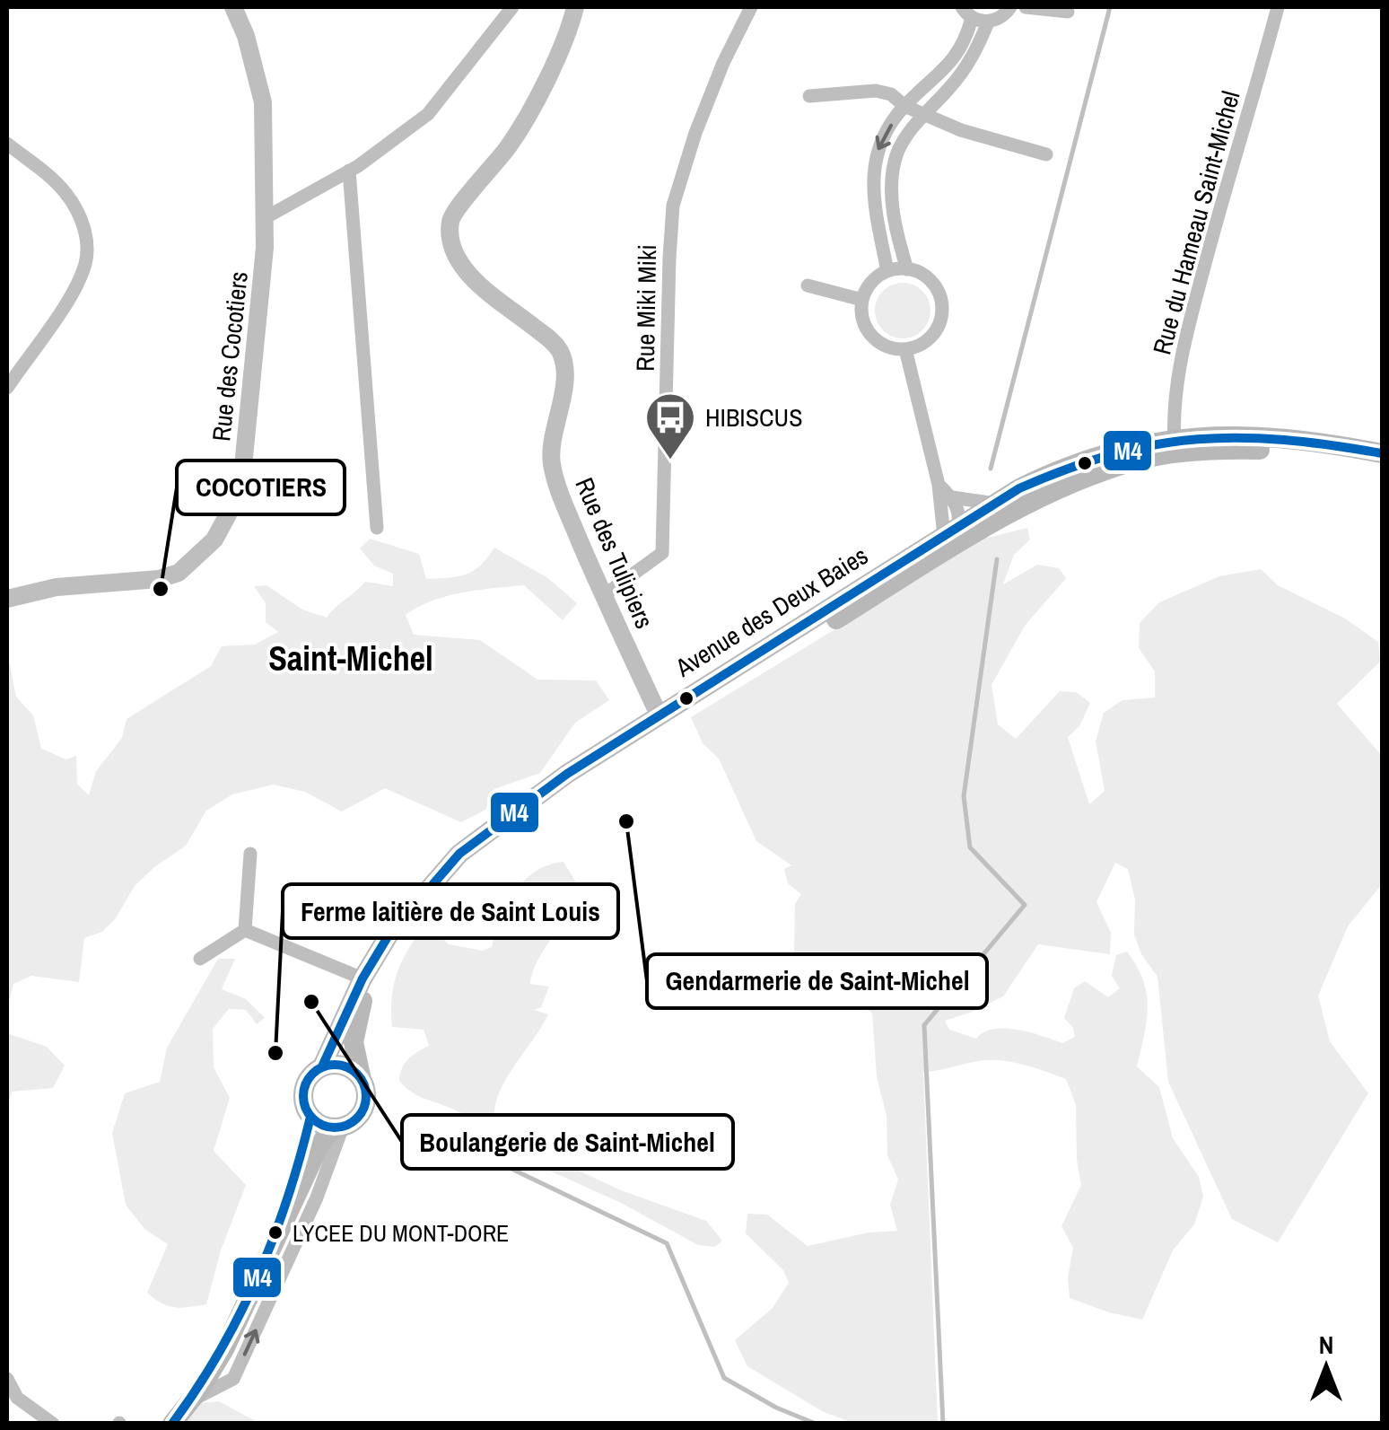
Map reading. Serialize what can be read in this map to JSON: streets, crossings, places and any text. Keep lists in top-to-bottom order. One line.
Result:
{"streets":{"main road":["Avenue des Deux Baies"],"street":["Rue du Hameau Saint-Michel","Rue Miki Miki","Rue des Cocotiers","Rue des Tulipiers"]},"crossings":[["Rue du Hameau Saint-Michel","Avenue des Deux Baies"],["Rue Miki Miki","Rue des Tulipiers"],["Rue des Tulipiers","Avenue des Deux Baies"]],"districts":["Saint-Michel"],"places":{"bus stop":["HIBISCUS"],"other":["COCOTIERS","Gendarmerie de Saint-Michel","Boulangerie de Saint-Michel","Ferme laitière de Saint Louis","LYCEE DU MONT-DORE"]},"lines":["transit line M4"],"north":"top"}
